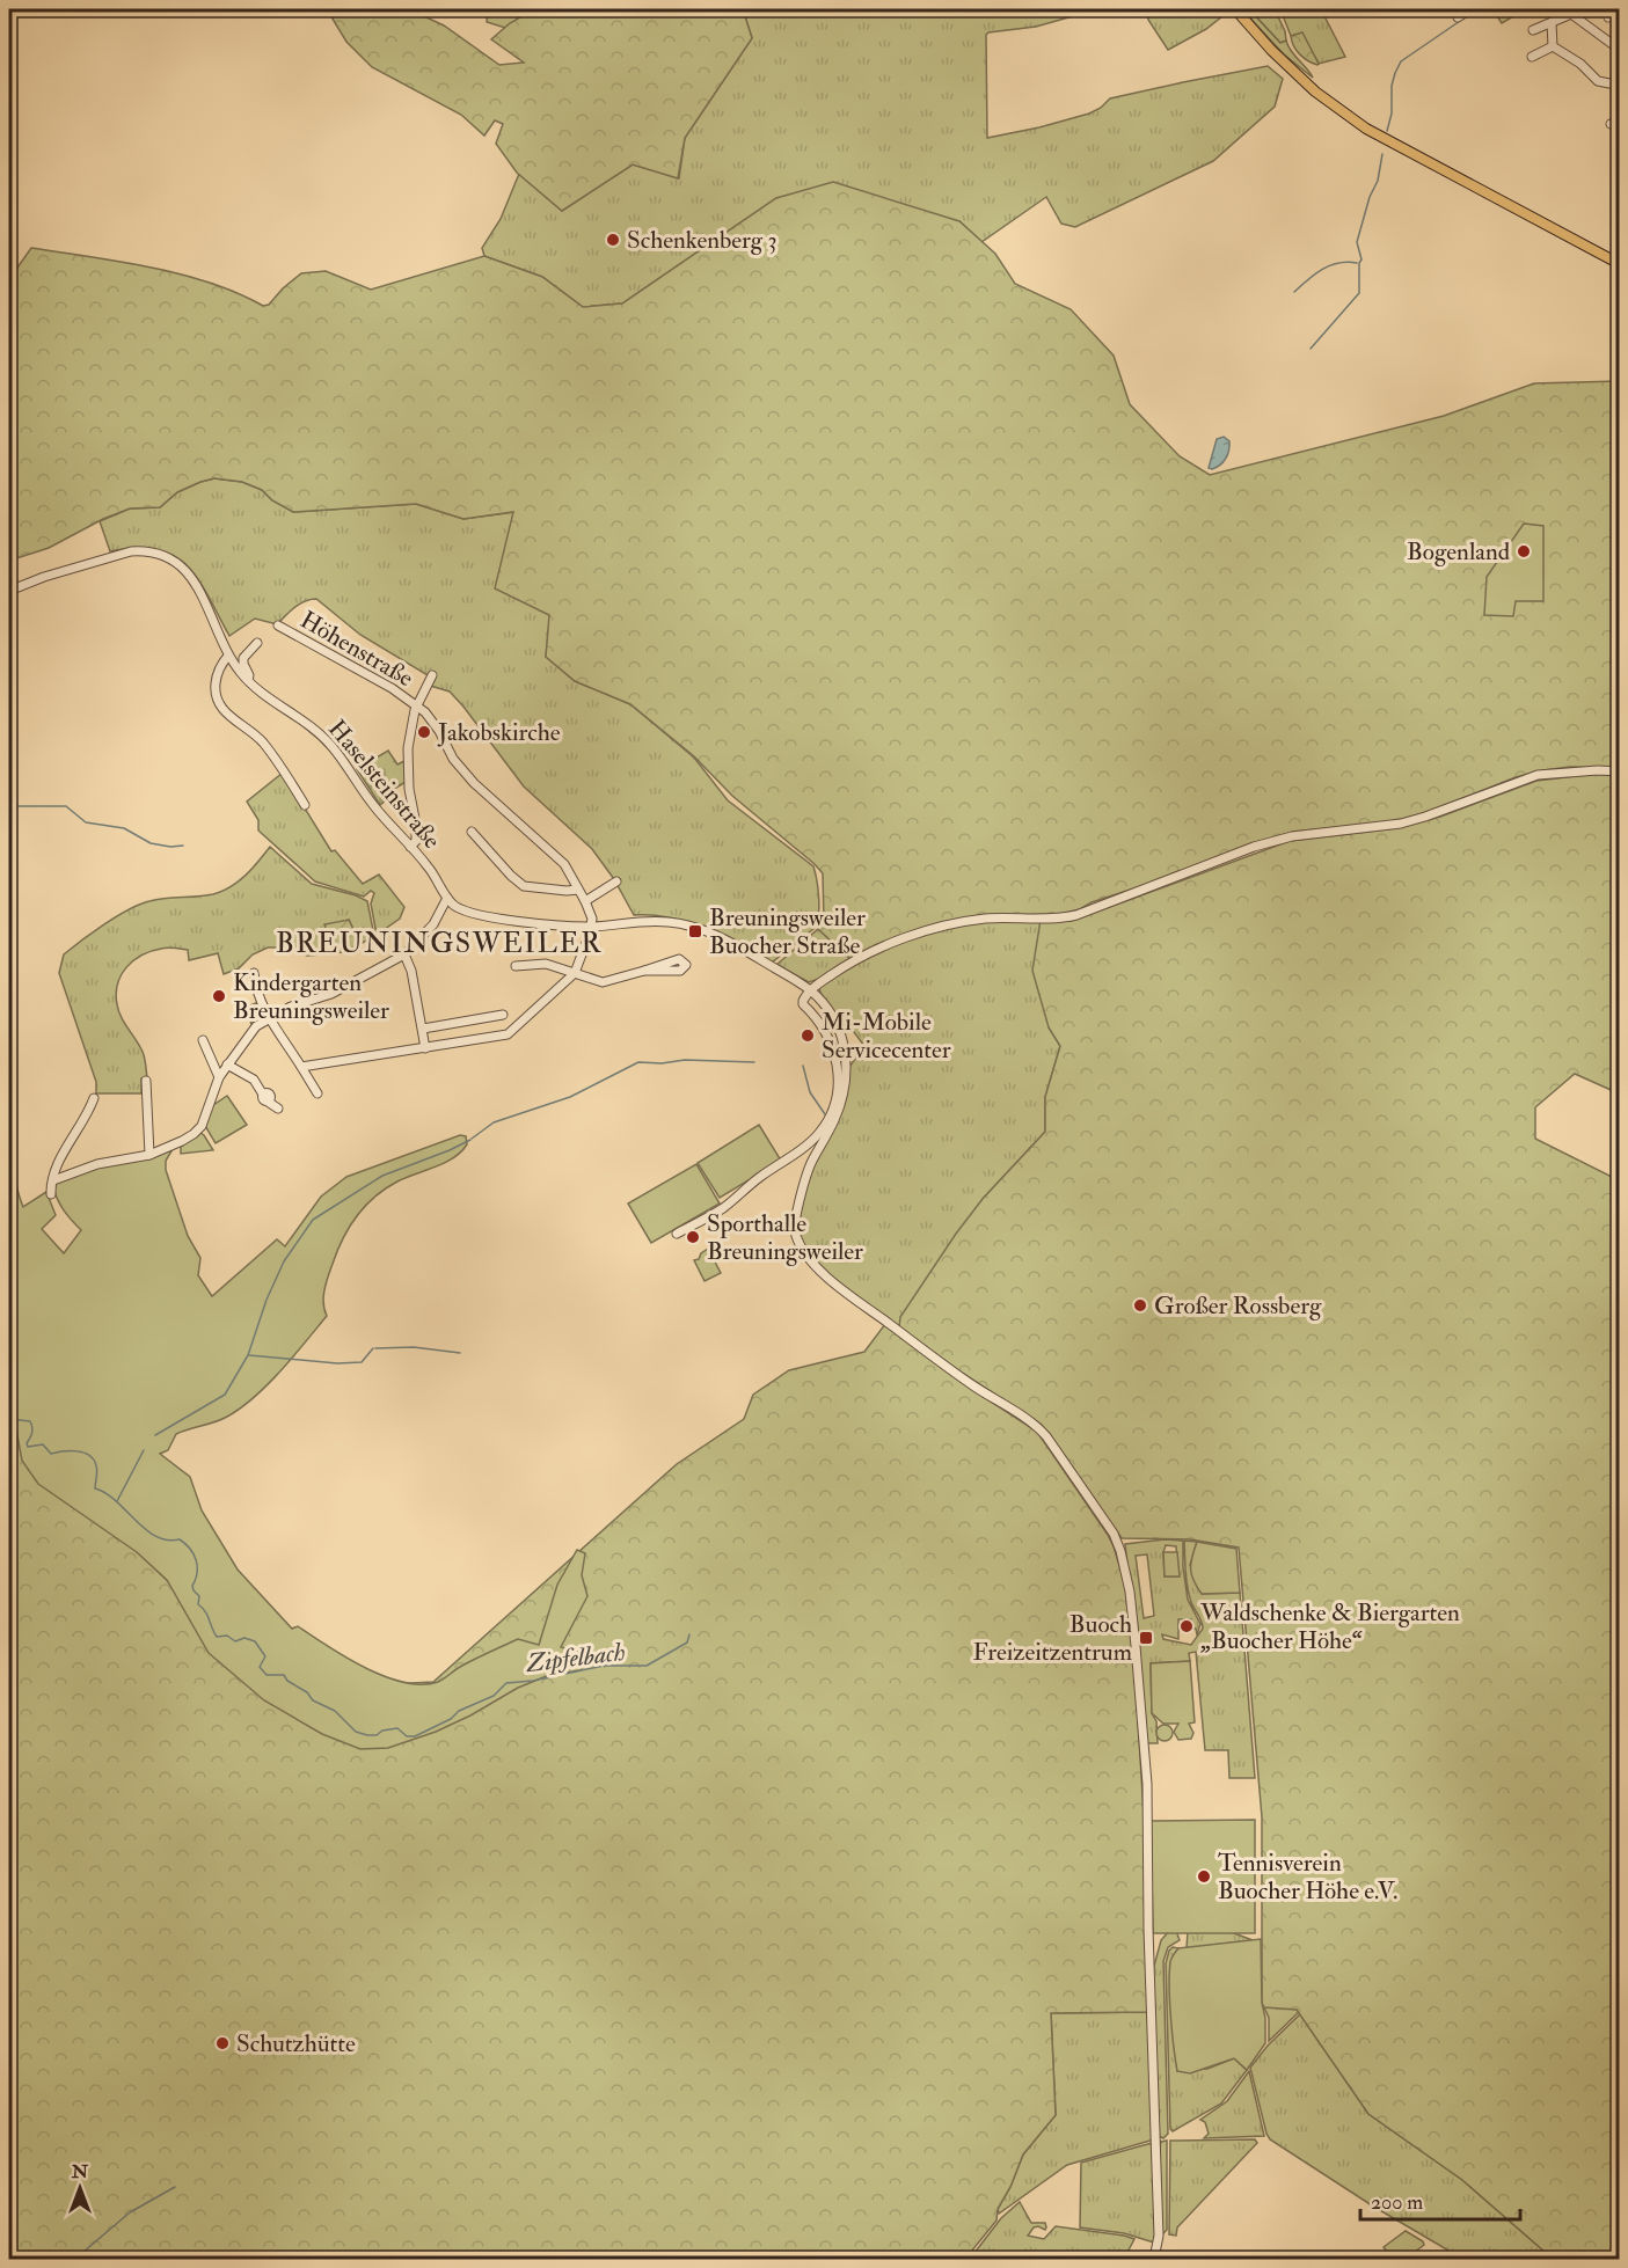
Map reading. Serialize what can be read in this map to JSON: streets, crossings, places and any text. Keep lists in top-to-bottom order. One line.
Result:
{"streets":{"street":["Höhenstraße","Haselsteinstraße"]},"districts":["BREUNINGSWEILER"],"water":["Zipfelbach"],"places":{"other":["Schenkenberg 3","Bogenland","Jakobskirche","Kindergarten Breuningsweiler","Mi-Mobile Servicecenter","Sporthalle Breuningsweiler","Großer Rossberg","Waldschenke & Biergarten „Buocher Höhe“","Tennisverein Buocher Höhe e.V.","Schutzhütte"],"transit":["Breuningsweiler Buocher Straße","Buoch Freizeitzentrum"]},"scale_bar":"200 m","north":"top"}
